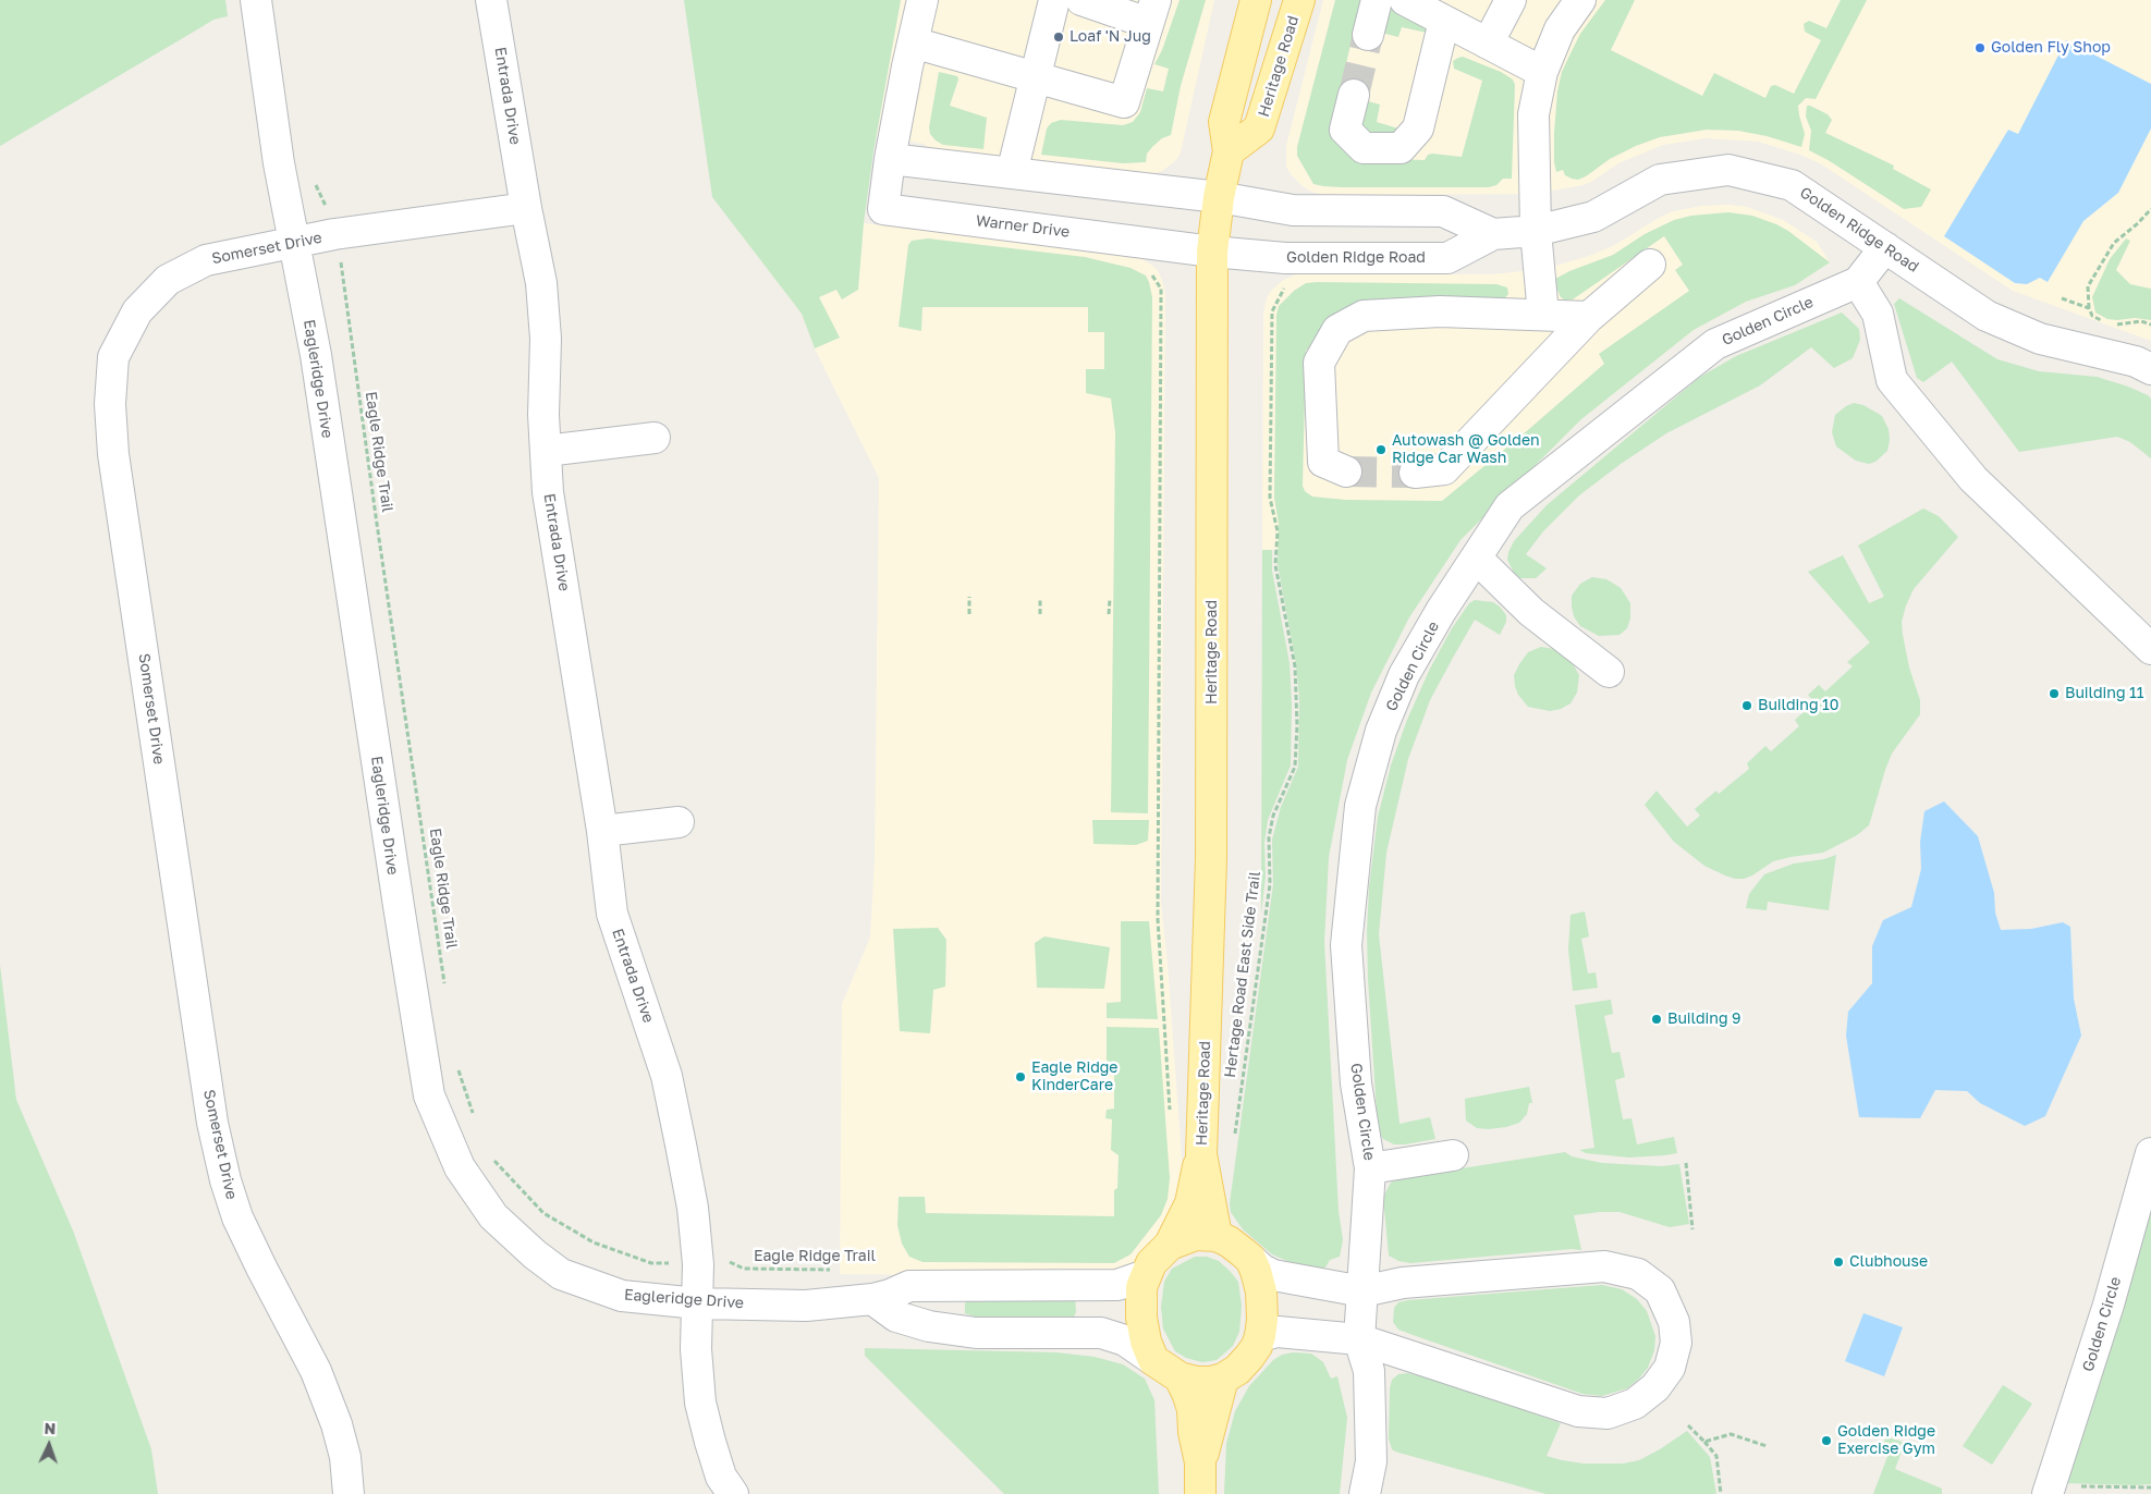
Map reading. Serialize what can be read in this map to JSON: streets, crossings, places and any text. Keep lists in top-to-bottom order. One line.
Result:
{"streets":{"main road":["Heritage Road"],"street":["Entrada Drive","Warner Drive","Golden Ridge Road","Somerset Drive","Golden Circle","Eagleridge Drive"],"path":["Eagle Ridge Trail","Hertage Road East Side Trail"]},"crossings":[["Heritage Road","Warner Drive"],["Heritage Road","Golden Ridge Road"],["Heritage Road","Eagleridge Drive"],["Entrada Drive","Somerset Drive"],["Entrada Drive","Eagleridge Drive"],["Entrada Drive","Eagle Ridge Trail"],["Warner Drive","Golden Ridge Road"],["Golden Ridge Road","Golden Circle"],["Somerset Drive","Eagleridge Drive"],["Somerset Drive","Eagle Ridge Trail"]],"places":["Loaf 'N Jug","Golden Fly Shop","Autowash @ Golden Ridge Car Wash","Building 11","Building 10","Building 9","Eagle Ridge KinderCare","Clubhouse","Golden Ridge Exercise Gym"],"north":"top"}
